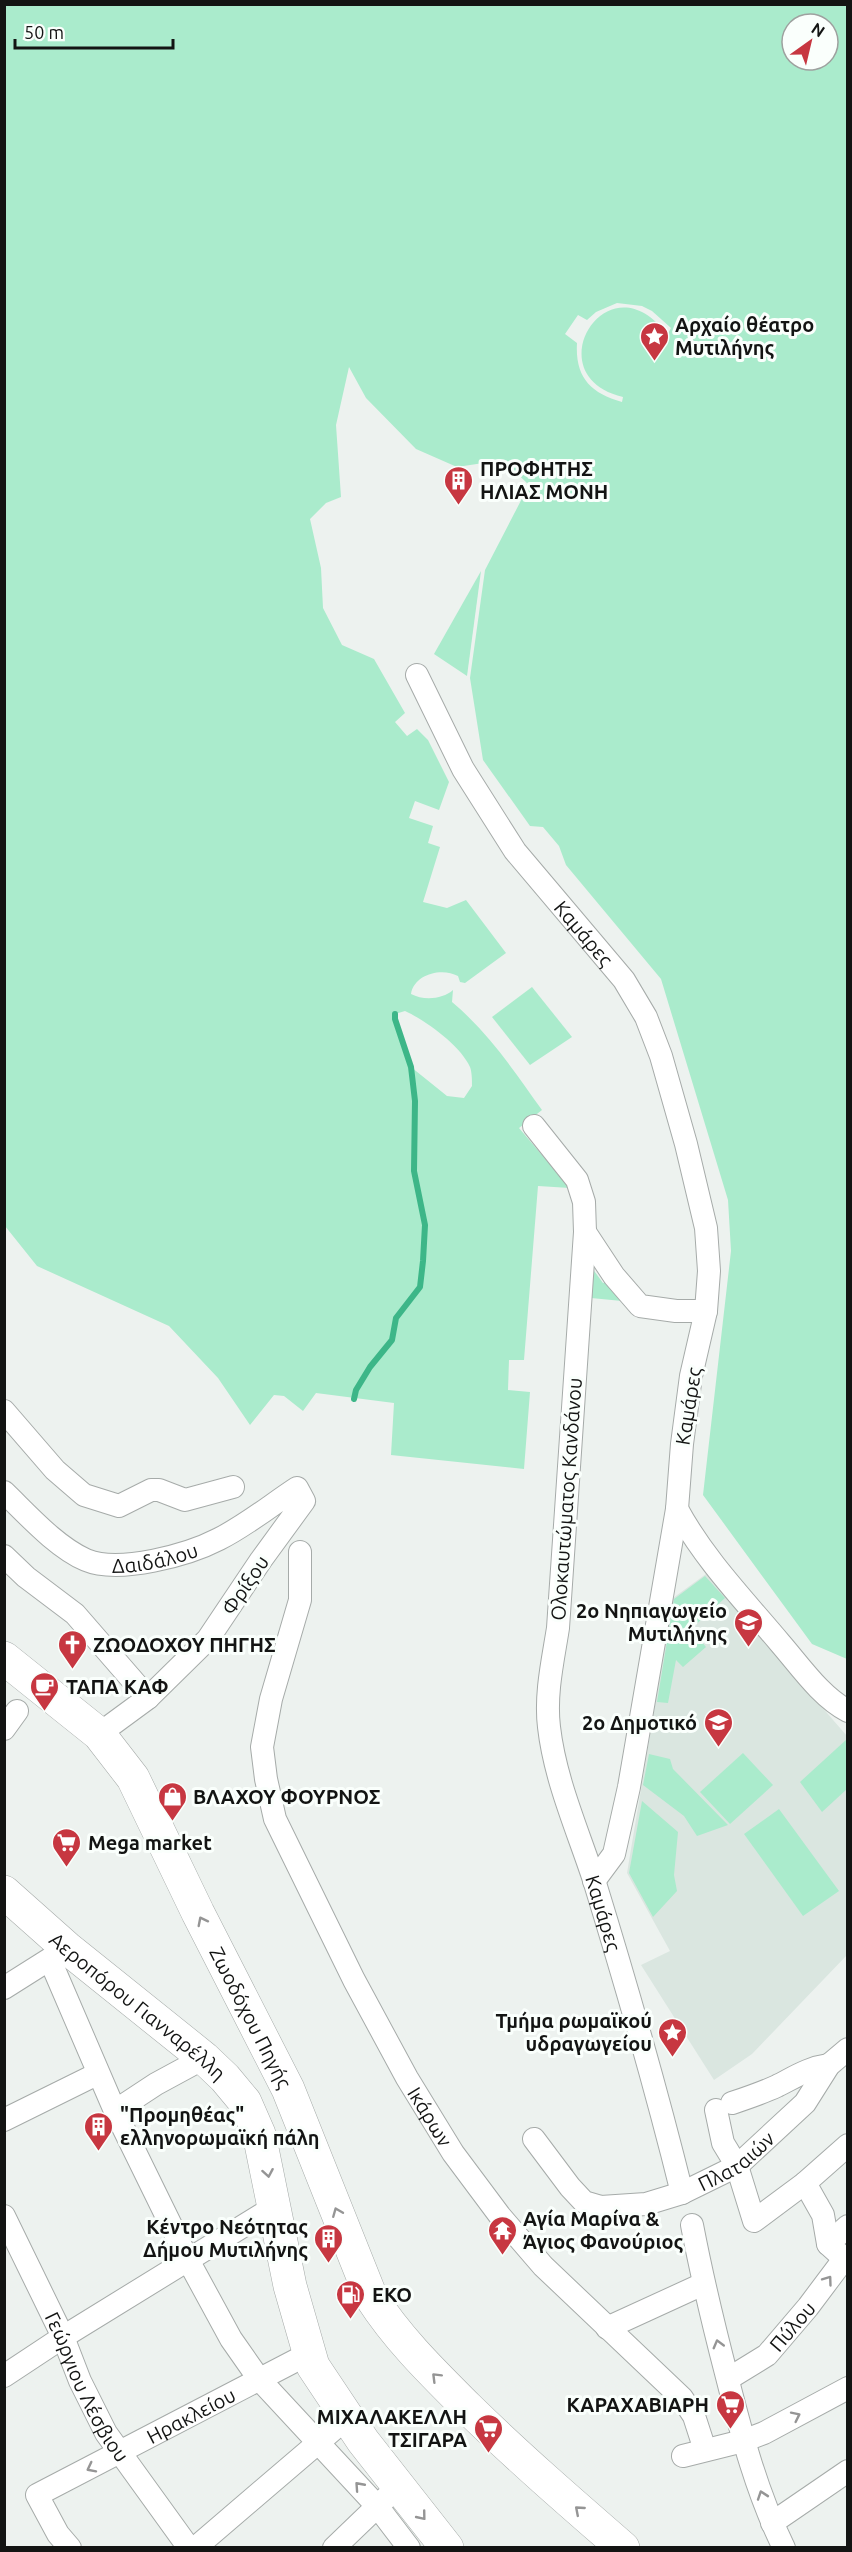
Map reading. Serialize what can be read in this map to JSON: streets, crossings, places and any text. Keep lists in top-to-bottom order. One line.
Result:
{"streets":{"main road":["Αεροπόρου Γιανναρέλλη","Ζωοδόχου Πηγής"],"street":["Καμάρες","Ολοκαυτώματος Κανδάνου","Δαιδάλου","Φρίξου","Ικάρων","Πλαταιών","Πύλου","Γεώργιου Λέσβιου","Ηρακλείου"]},"crossings":[["Καμάρες","Ολοκαυτώματος Κανδάνου"],["Καμάρες","Πλαταιών"],["Δαιδάλου","Φρίξου"],["Φρίξου","Ζωοδόχου Πηγής"],["Αεροπόρου Γιανναρέλλη","Ηρακλείου"],["Γεώργιου Λέσβιου","Ηρακλείου"]],"one_way":["Ζωοδόχου Πηγής"],"places":{"place":["Αρχαίο θέατρο Μυτιλήνης","Τμήμα ρωμαϊκού υδραγωγείου"],"building":["ΠΡΟΦΗΤΗΣ ΗΛΙΑΣ MONH","\"Προμηθέας\" ελληνορωμαϊκή πάλη","Κέντρο Νεότητας Δήμου Μυτιλήνης"],"school or university":["2ο Νηπιαγωγείο Μυτιλήνης","2ο Δημοτικό"],"church":["ΖΩΟΔΟΧΟΥ ΠΗΓΗΣ"],"cafe":["ΤΑΠΑ ΚΑΦ"],"shop":["ΒΛΑΧΟΥ ΦΟΥΡΝΟΣ"],"supermarket":["Mega market","ΚΑΡΑΧΑΒΙΑΡΗ","ΜΙΧΑΛΑΚΕΛΛΗ ΤΣΙΓΑΡΑ"],"temple":["Αγία Μαρίνα & Άγιος Φανούριος"],"fuel station":["EKO"]},"scale_bar":"50 m","north":"top right"}
